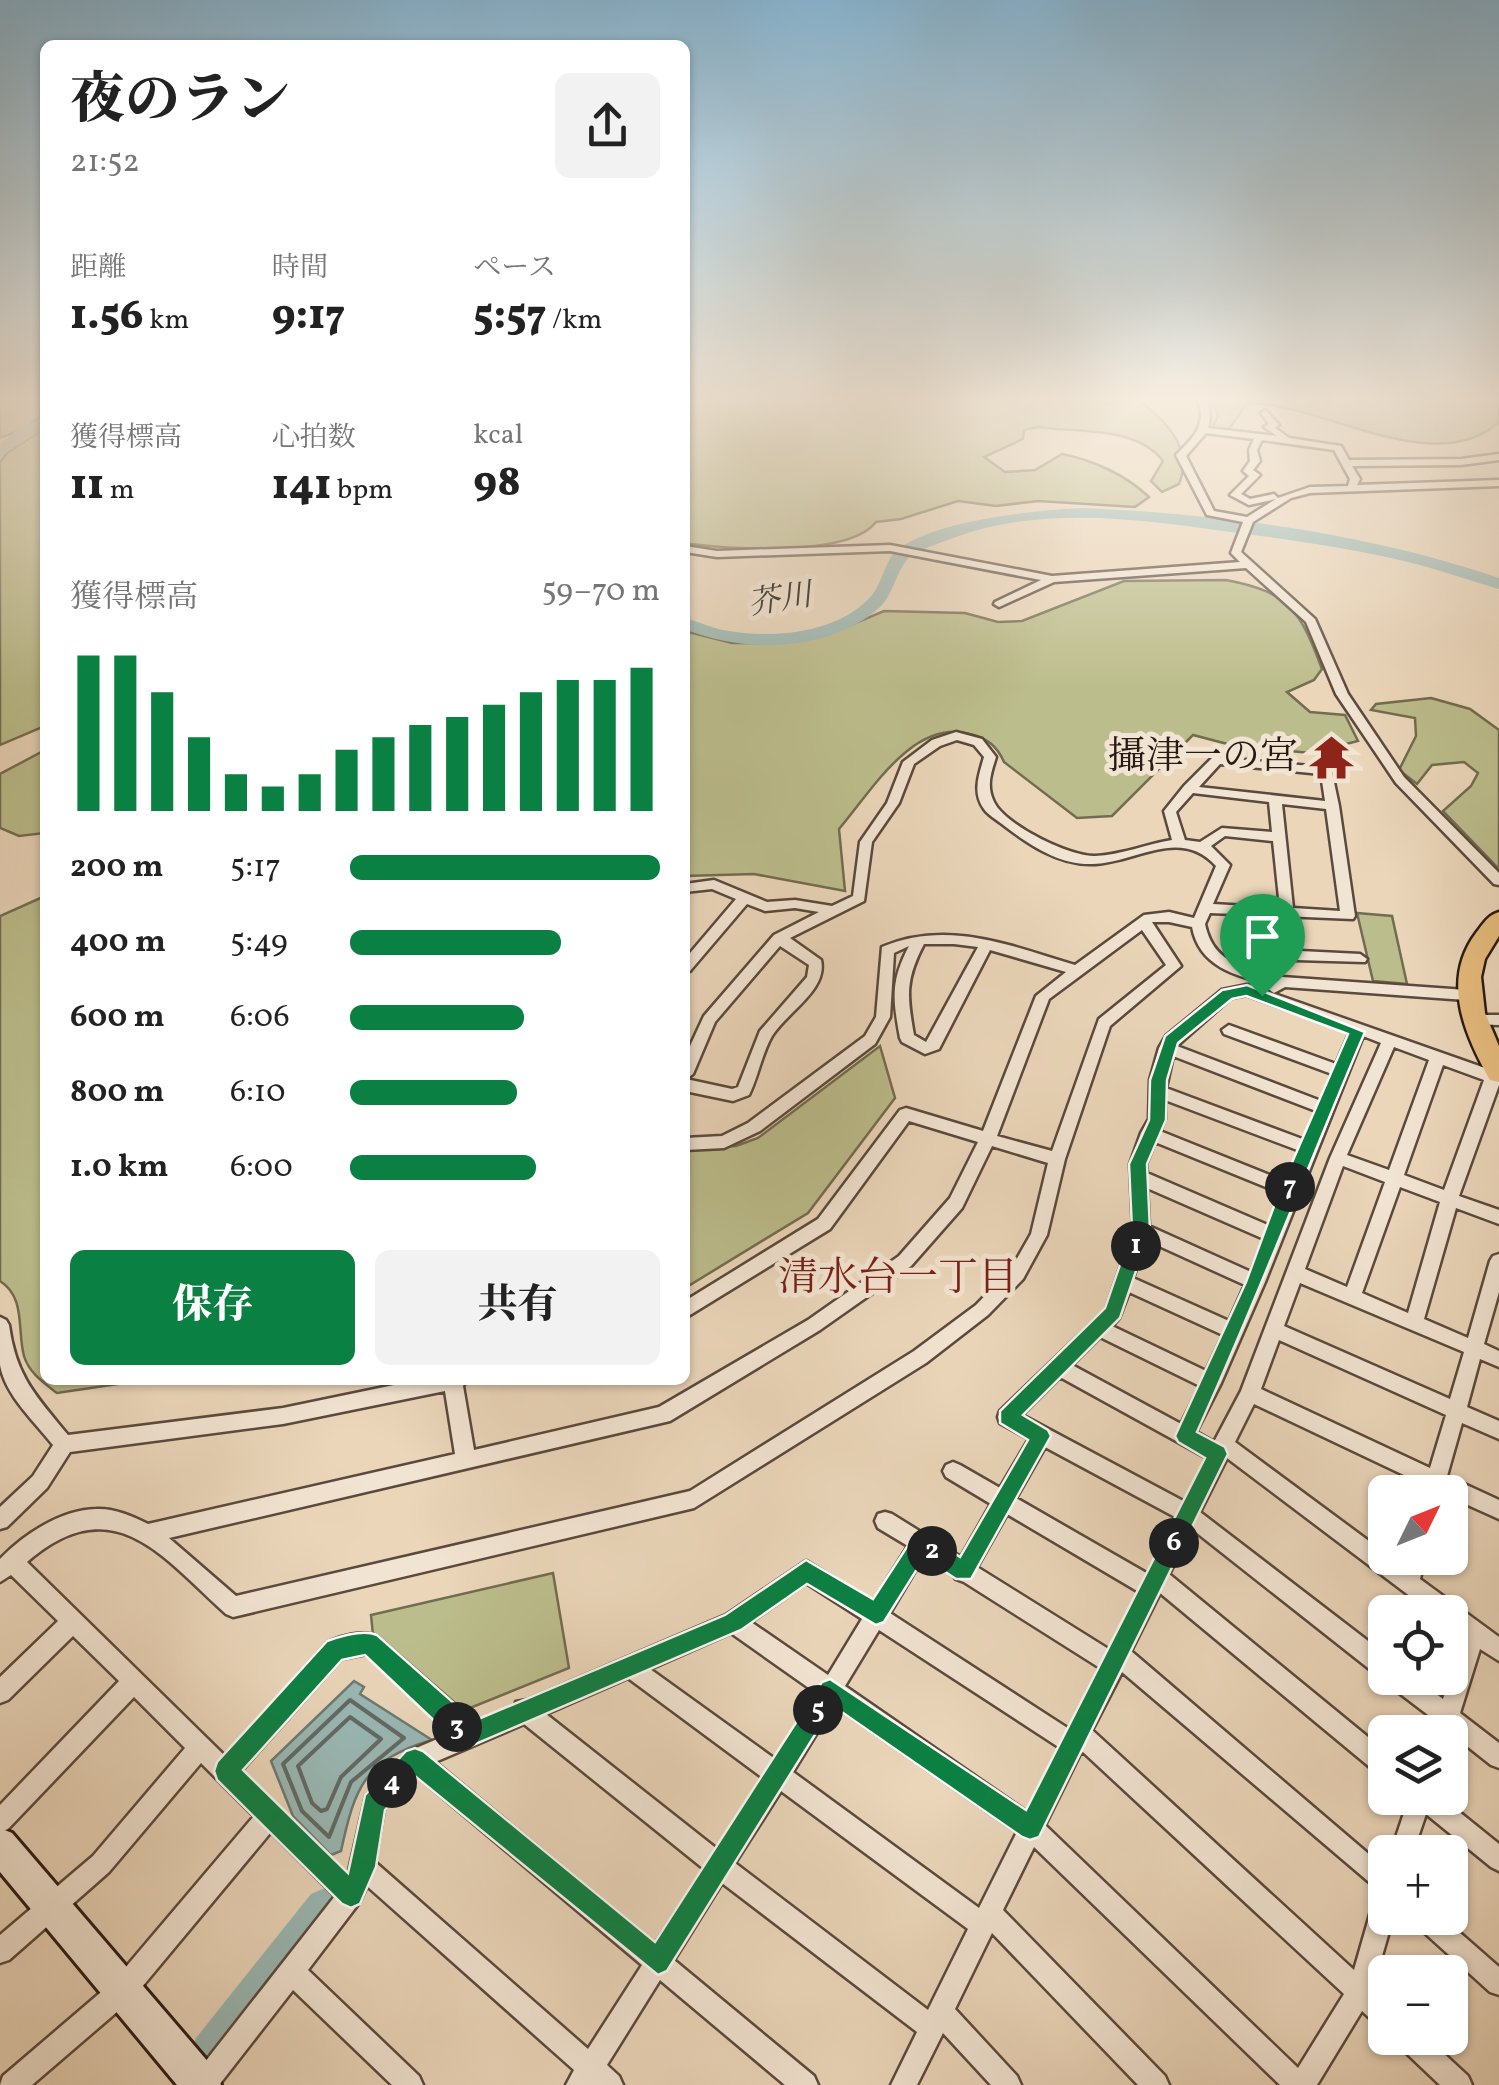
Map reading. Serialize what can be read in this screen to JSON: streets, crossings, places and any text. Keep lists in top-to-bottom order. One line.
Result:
{"districts":["清水台一丁目"],"water":["芥川"],"places":{"temple":["攝津一の宮"]},"north":"top right","page":{"heading":["夜のラン","21:52"],"stats":[["距離","1.56 km"],["時間","9:17"],["ペース","5:57 /km"],["獲得標高","11 m"],["心拍数","141 bpm"],["kcal","98"]],"chart":["獲得標高","59–70 m"],"list":[{"name":"200 m","note":"5:17"},{"name":"400 m","note":"5:49"},{"name":"600 m","note":"6:06"},{"name":"800 m","note":"6:10"},{"name":"1.0 km","note":"6:00"}],"pins":["7","1","6","2","5","3","4"],"buttons":["保存","共有"],"map_buttons":["+","−"]}}
